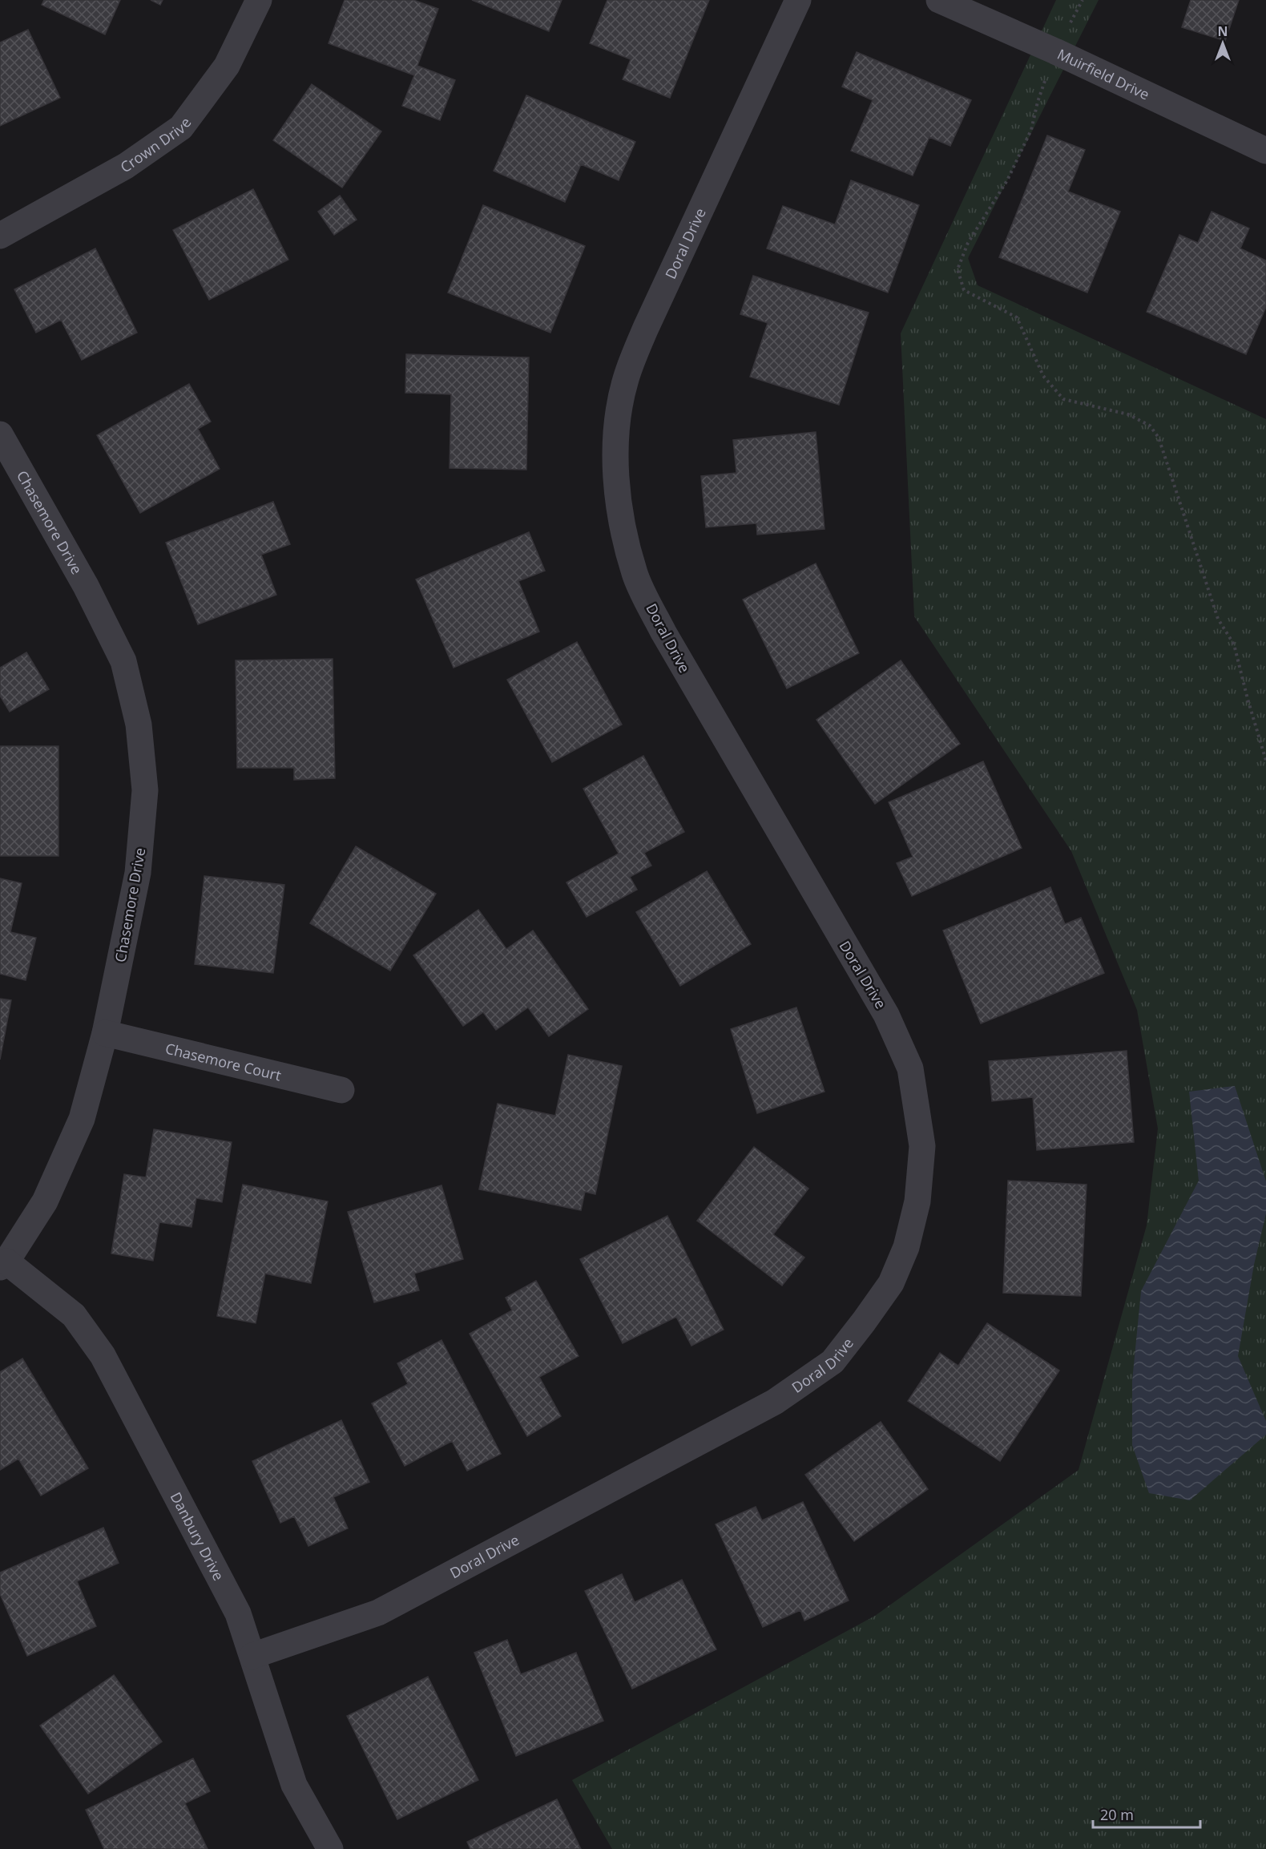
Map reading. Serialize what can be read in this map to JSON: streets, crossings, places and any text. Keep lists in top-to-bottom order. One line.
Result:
{"streets":{"street":["Muirfield Drive","Crown Drive","Doral Drive","Chasemore Drive","Chasemore Court","Danbury Drive"]},"crossings":[["Doral Drive","Danbury Drive"],["Chasemore Drive","Chasemore Court"],["Chasemore Drive","Danbury Drive"]],"scale_bar":"20 m","north":"top"}
